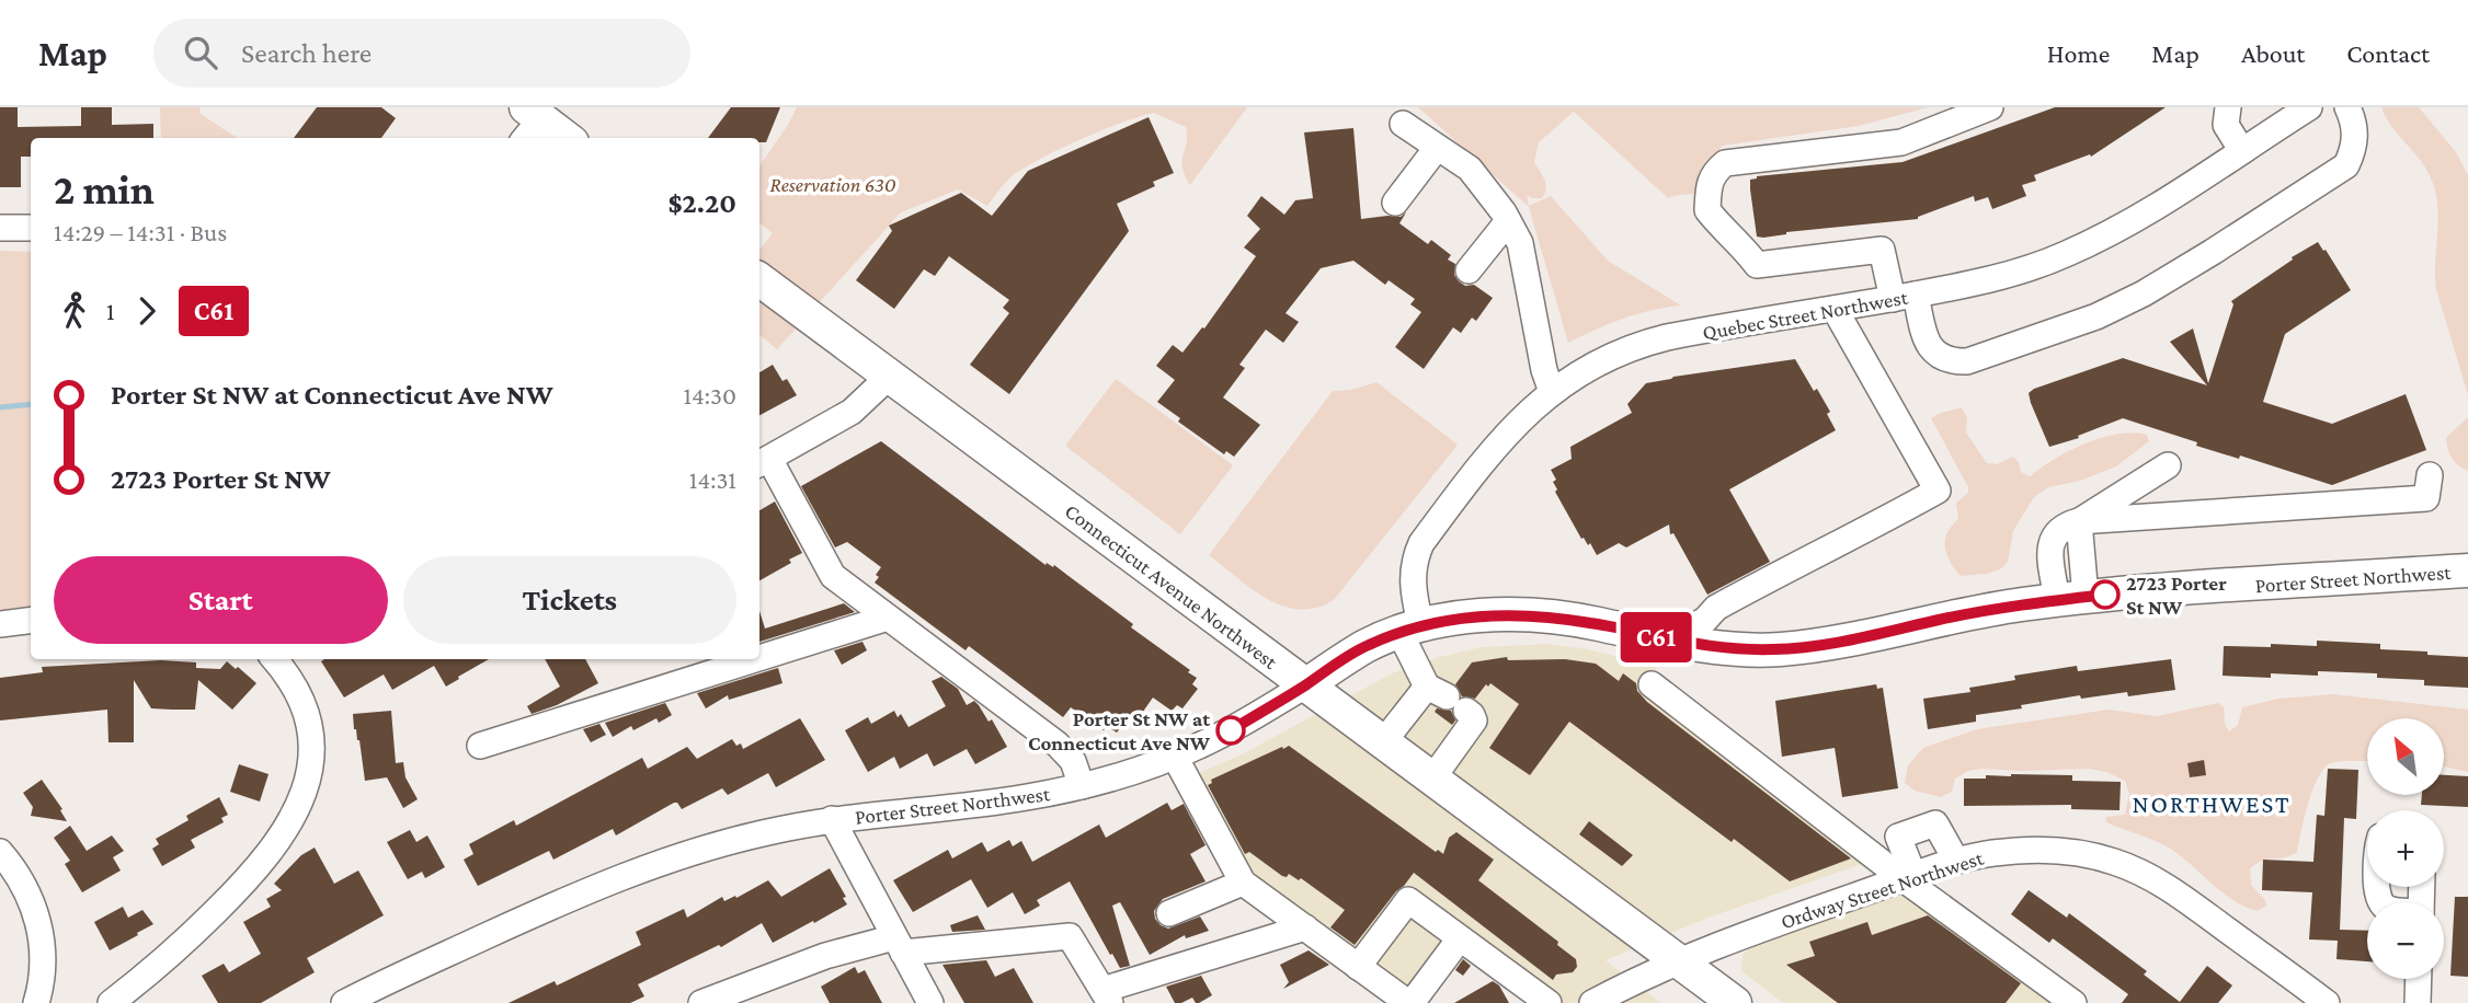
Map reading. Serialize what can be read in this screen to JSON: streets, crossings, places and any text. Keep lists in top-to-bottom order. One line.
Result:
{"streets":{"main road":["Porter Street Northwest","Connecticut Avenue Northwest"],"street":["Quebec Street Northwest","Ordway Street Northwest"]},"crossings":[["Quebec Street Northwest","Porter Street Northwest"],["Porter Street Northwest","Connecticut Avenue Northwest"],["Connecticut Avenue Northwest","Ordway Street Northwest"]],"districts":["NORTHWEST"],"parks":["Reservation 630"],"places":["2723 Porter St NW","Porter St NW at Connecticut Ave NW"],"lines":["bus line C61"],"north":"top left","page":{"header":"Map","search":"Search here","nav":["Home","Map","About","Contact"],"on_map":"C61","heading":["2 min","14:29 – 14:31 · Bus","$2.20"],"legs":["1","C61"],"list":[{"name":"Porter St NW at Connecticut Ave NW","value":"14:30"},{"name":"2723 Porter St NW","value":"14:31"}],"buttons":["Start","Tickets"],"map_buttons":["+","−"]}}
